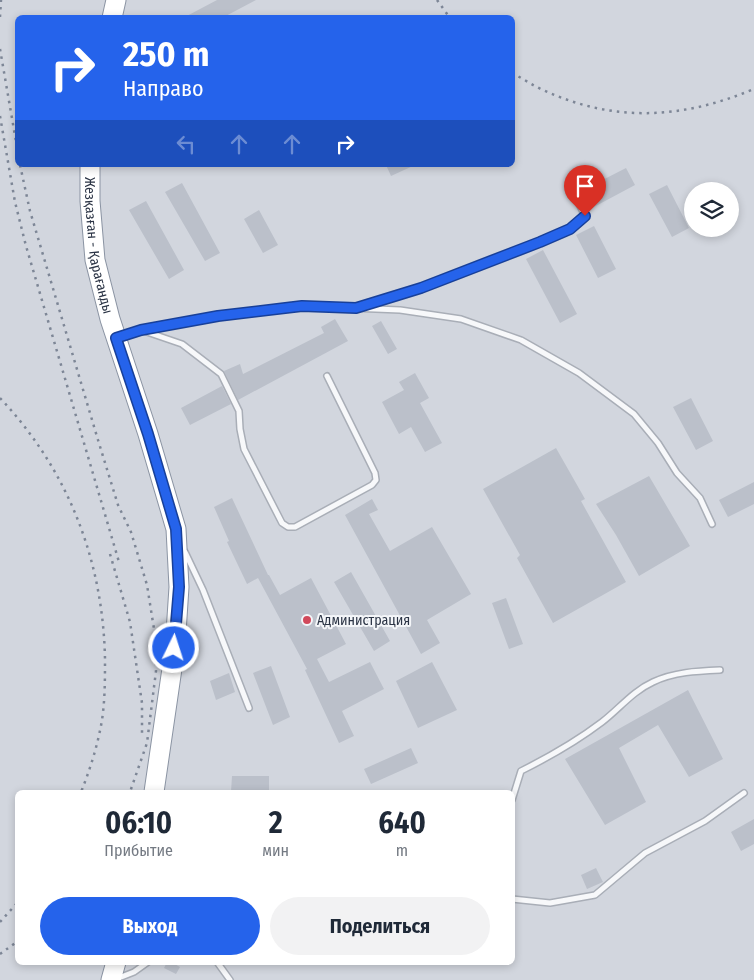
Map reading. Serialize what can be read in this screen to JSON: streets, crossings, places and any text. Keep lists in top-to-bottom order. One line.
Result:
{"streets":{"highway":["Жезқазған - Қарағанды"]},"places":["Администрация"],"page":{"turn":["250 m","Направо"],"eta":["06:10","Прибытие","2","мин","640","m"],"buttons":["Выход","Поделиться"]}}
